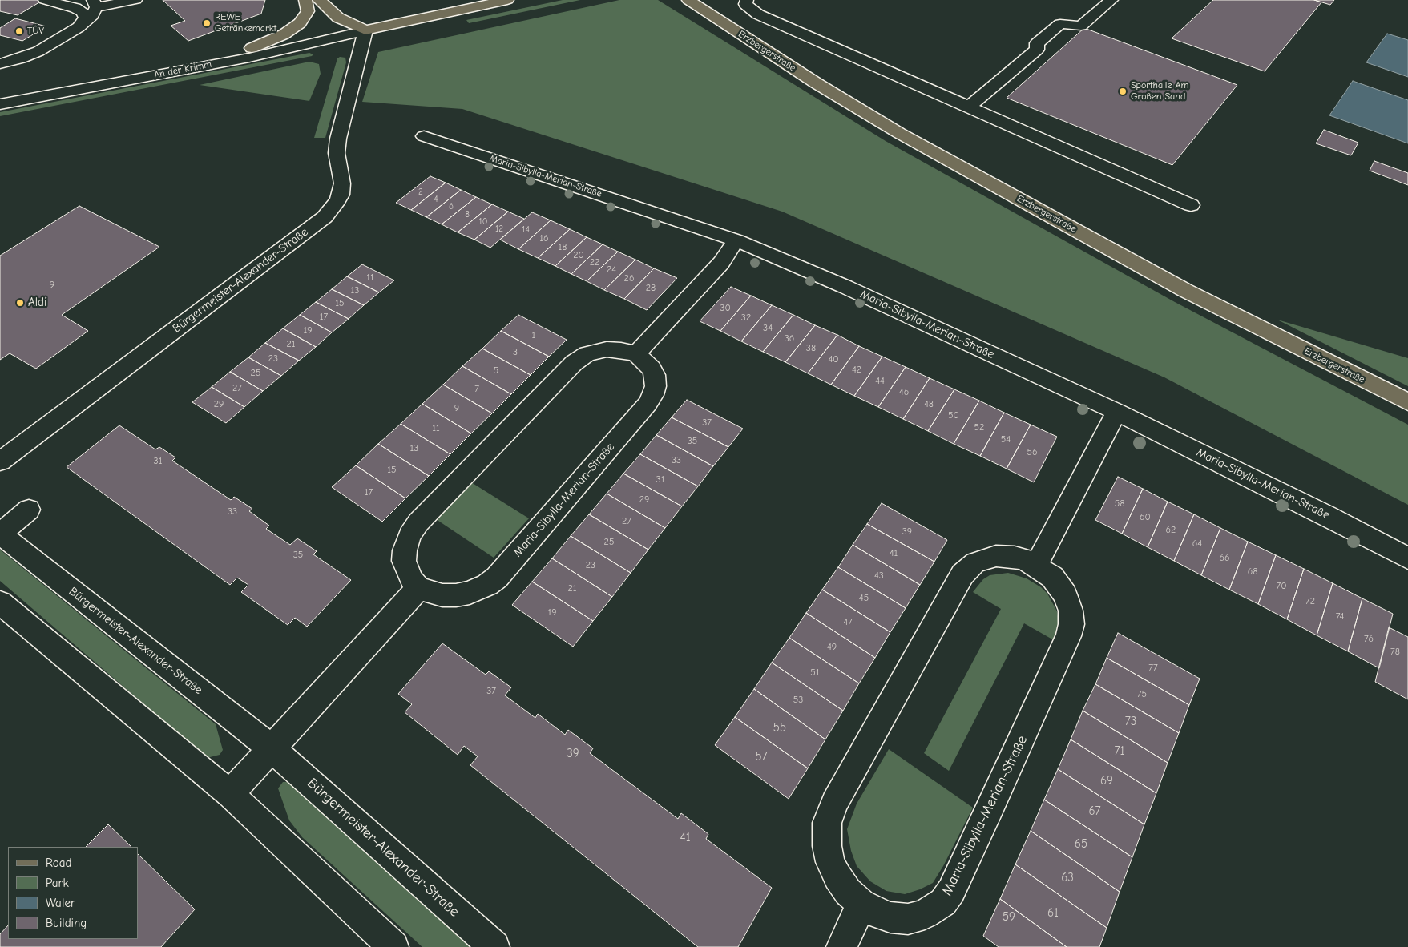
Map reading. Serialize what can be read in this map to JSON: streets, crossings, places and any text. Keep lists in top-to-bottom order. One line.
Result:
{"streets":{"main road":["Erzbergerstraße","An der Krimm"],"street":["Maria-Sibylla-Merian-Straße","Bürgermeister-Alexander-Straße"]},"crossings":[["An der Krimm","Bürgermeister-Alexander-Straße"]],"places":["REWE Getränkemarkt","TÜV","Sporthalle Am Großen Sand","Aldi"],"house_numbers":["2","4","6","8","10","12","14","16","18","20","22","24","11","26","9","28","13","15","30","17","32","34","19","1","36","21","38","3","23","40","42","5","25","44","27","7","46","29","48","9","50","37","52","11","54","35","13","56","33","31","15","31","17","29","58","33","60","27","62","39","25","64","41","35","66","23","68","43","70","21","45","72","19","74","47","76","49","78","77","51","37","75","53","73","55","71","39","57","69","67","41","65","63","61","59"],"legend":["Road","Park","Water","Building"]}
